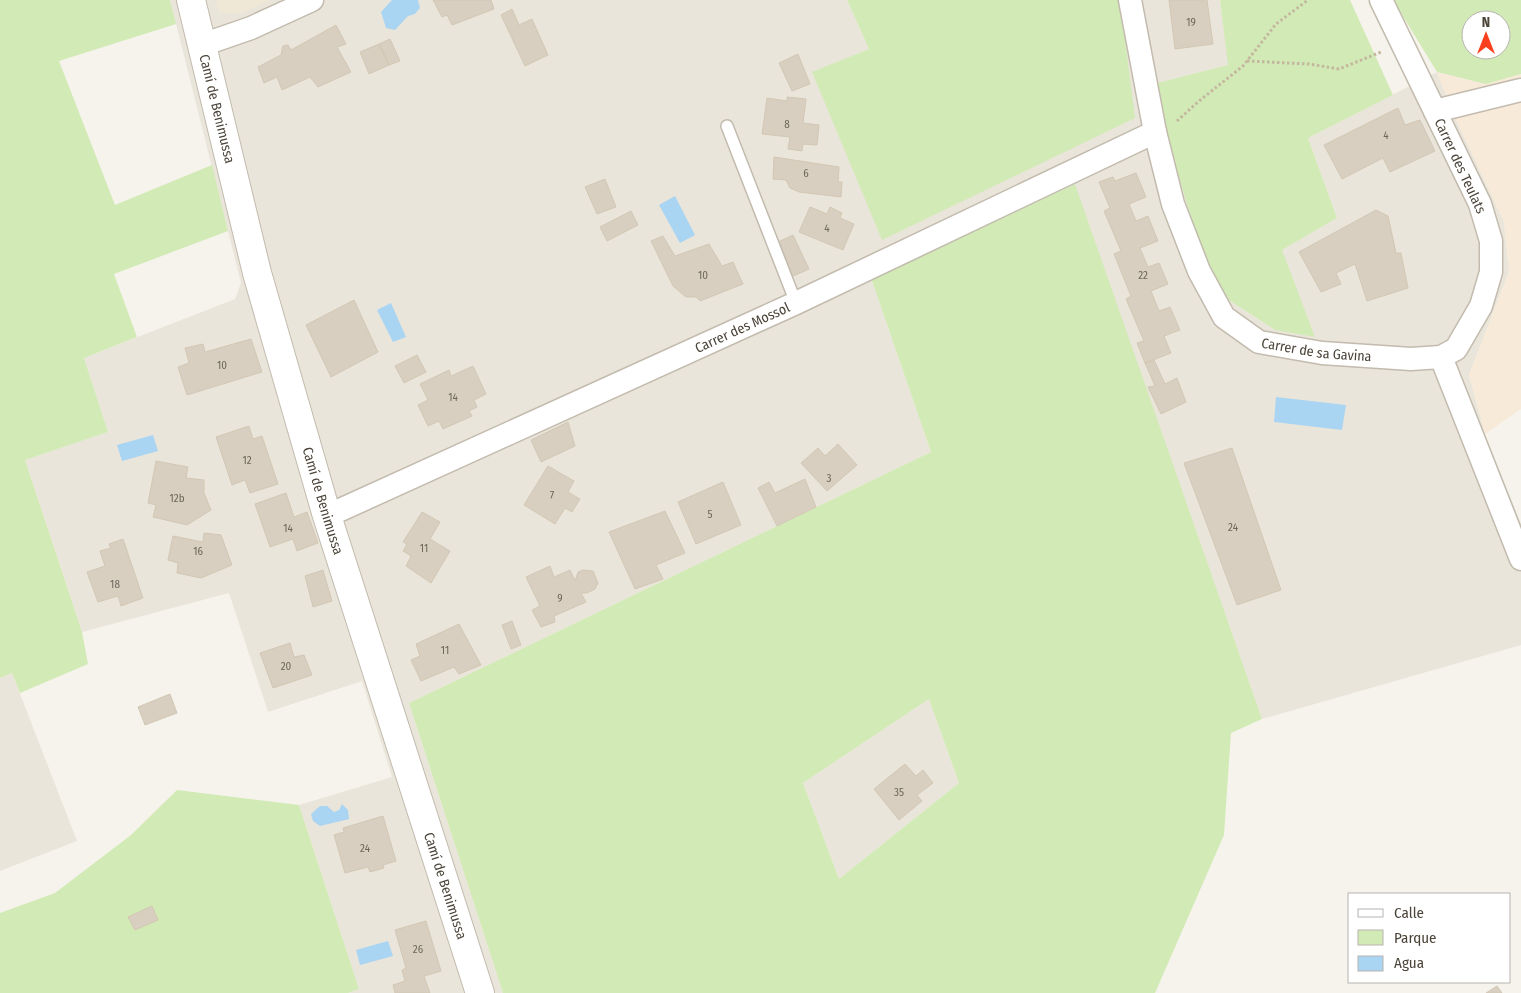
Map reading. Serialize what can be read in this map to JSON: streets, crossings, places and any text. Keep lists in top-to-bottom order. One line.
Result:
{"streets":{"street":["Camí de Benimussa","Carrer des Teulats","Carrer des Mossol","Carrer de sa Gavina"]},"crossings":[["Camí de Benimussa","Carrer des Mossol"],["Carrer des Teulats","Carrer de sa Gavina"],["Carrer des Mossol","Carrer de sa Gavina"]],"house_numbers":["19","8","4","6","4","10","22","10","14","12","3","7","12b","5","24","14","11","16","18","9","11","20","35","24","26"],"legend":["Calle","Parque","Agua"],"north":"top"}
